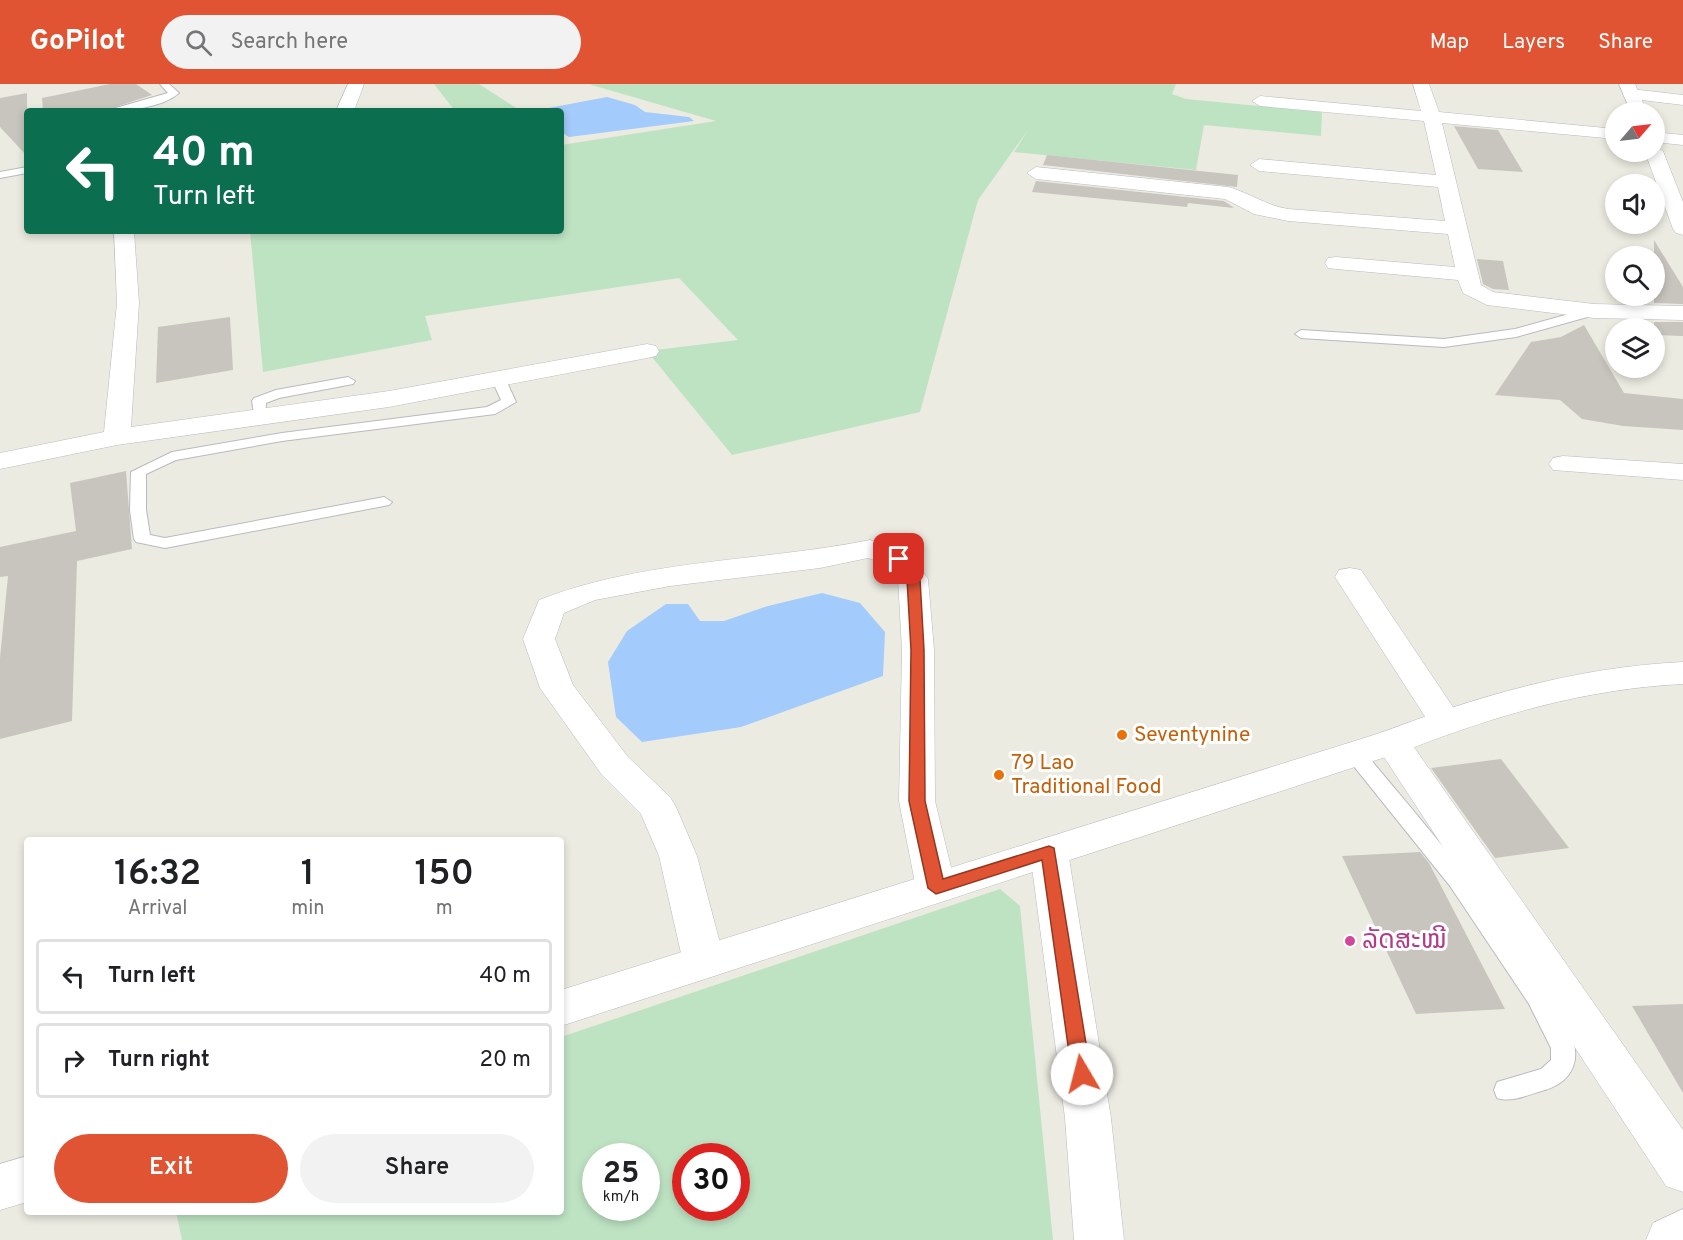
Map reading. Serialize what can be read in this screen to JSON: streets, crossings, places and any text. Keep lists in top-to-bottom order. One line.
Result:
{"places":["Seventynine","79 Lao Traditional Food","ລັດສະໝີ"],"north":"top right","page":{"header":"GoPilot","search":"Search here","nav":["Map","Layers","Share"],"turn":["40 m","Turn left"],"eta":["16:32","Arrival","1","min","150","m"],"list":[{"name":"Turn left","value":"40 m"},{"name":"Turn right","value":"20 m"}],"buttons":["Exit","Share"],"speed":"25 km/h","limit":"30"}}
